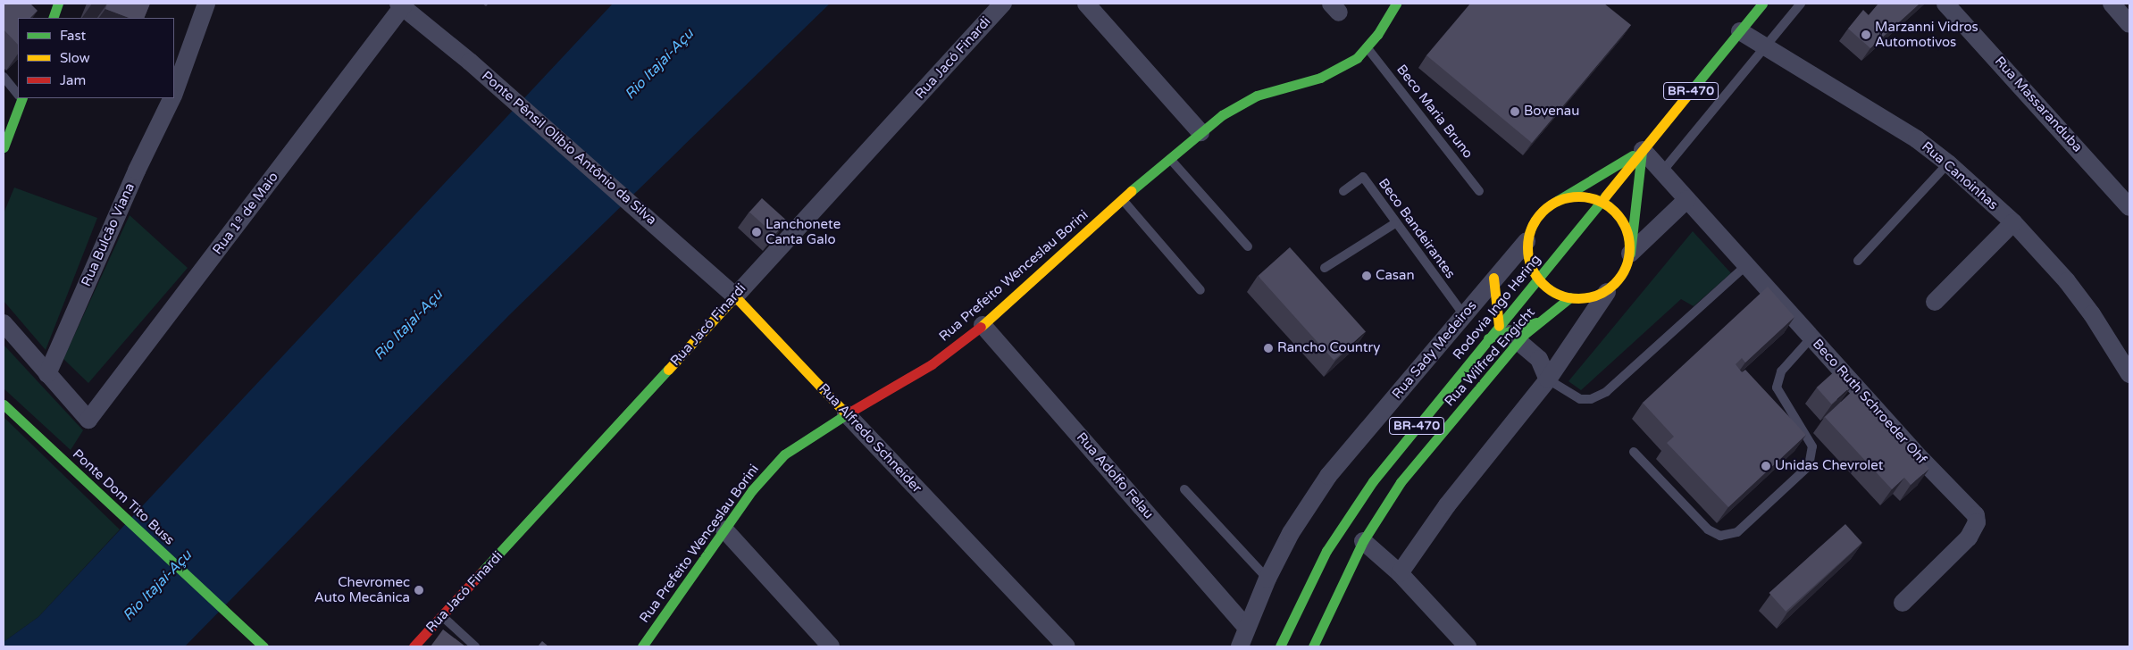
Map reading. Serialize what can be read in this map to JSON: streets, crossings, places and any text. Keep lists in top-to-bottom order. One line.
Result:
{"streets":{"main road":["Rua Jacó Finardi","BR-470","Rua Prefeito Wenceslau Borini","Rodovia Ingo Hering","Rua Wilfred Engicht","Rua Alfredo Schneider","Ponte Dom Tito Buss"],"street":["Rua Massaranduba","Ponte Pênsil Olíbio Antônio da Silva","Rua Canoinhas","Rua 1º de Maio","Rua Bulcão Viana","Rua Sady Medeiros","Beco Ruth Schroeder Ohf","Rua Adolfo Felau"],"lane":["Beco Maria Bruno","Beco Bandeirantes"]},"crossings":[["Rua Jacó Finardi","Rua Alfredo Schneider"],["Beco Maria Bruno","Rua Prefeito Wenceslau Borini"],["Ponte Pênsil Olíbio Antônio da Silva","Rua 1º de Maio"],["Ponte Pênsil Olíbio Antônio da Silva","Rua Alfredo Schneider"],["Rua Canoinhas","Rodovia Ingo Hering"],["Rua 1º de Maio","Rua Bulcão Viana"],["Beco Bandeirantes","Rua Sady Medeiros"],["Rua Prefeito Wenceslau Borini","Rua Alfredo Schneider"],["Rua Prefeito Wenceslau Borini","Rua Adolfo Felau"],["Rodovia Ingo Hering","Rua Wilfred Engicht"],["Rodovia Ingo Hering","Beco Ruth Schroeder Ohf"],["Rua Sady Medeiros","Rua Adolfo Felau"]],"water":["Rio Itajaí-Açu"],"places":["Marzanni Vidros Automotivos","Bovenau","Lanchonete Canta Galo","Casan","Rancho Country","Unidas Chevrolet","Chevromec Auto Mecânica"],"legend":["Fast","Slow","Jam"]}
